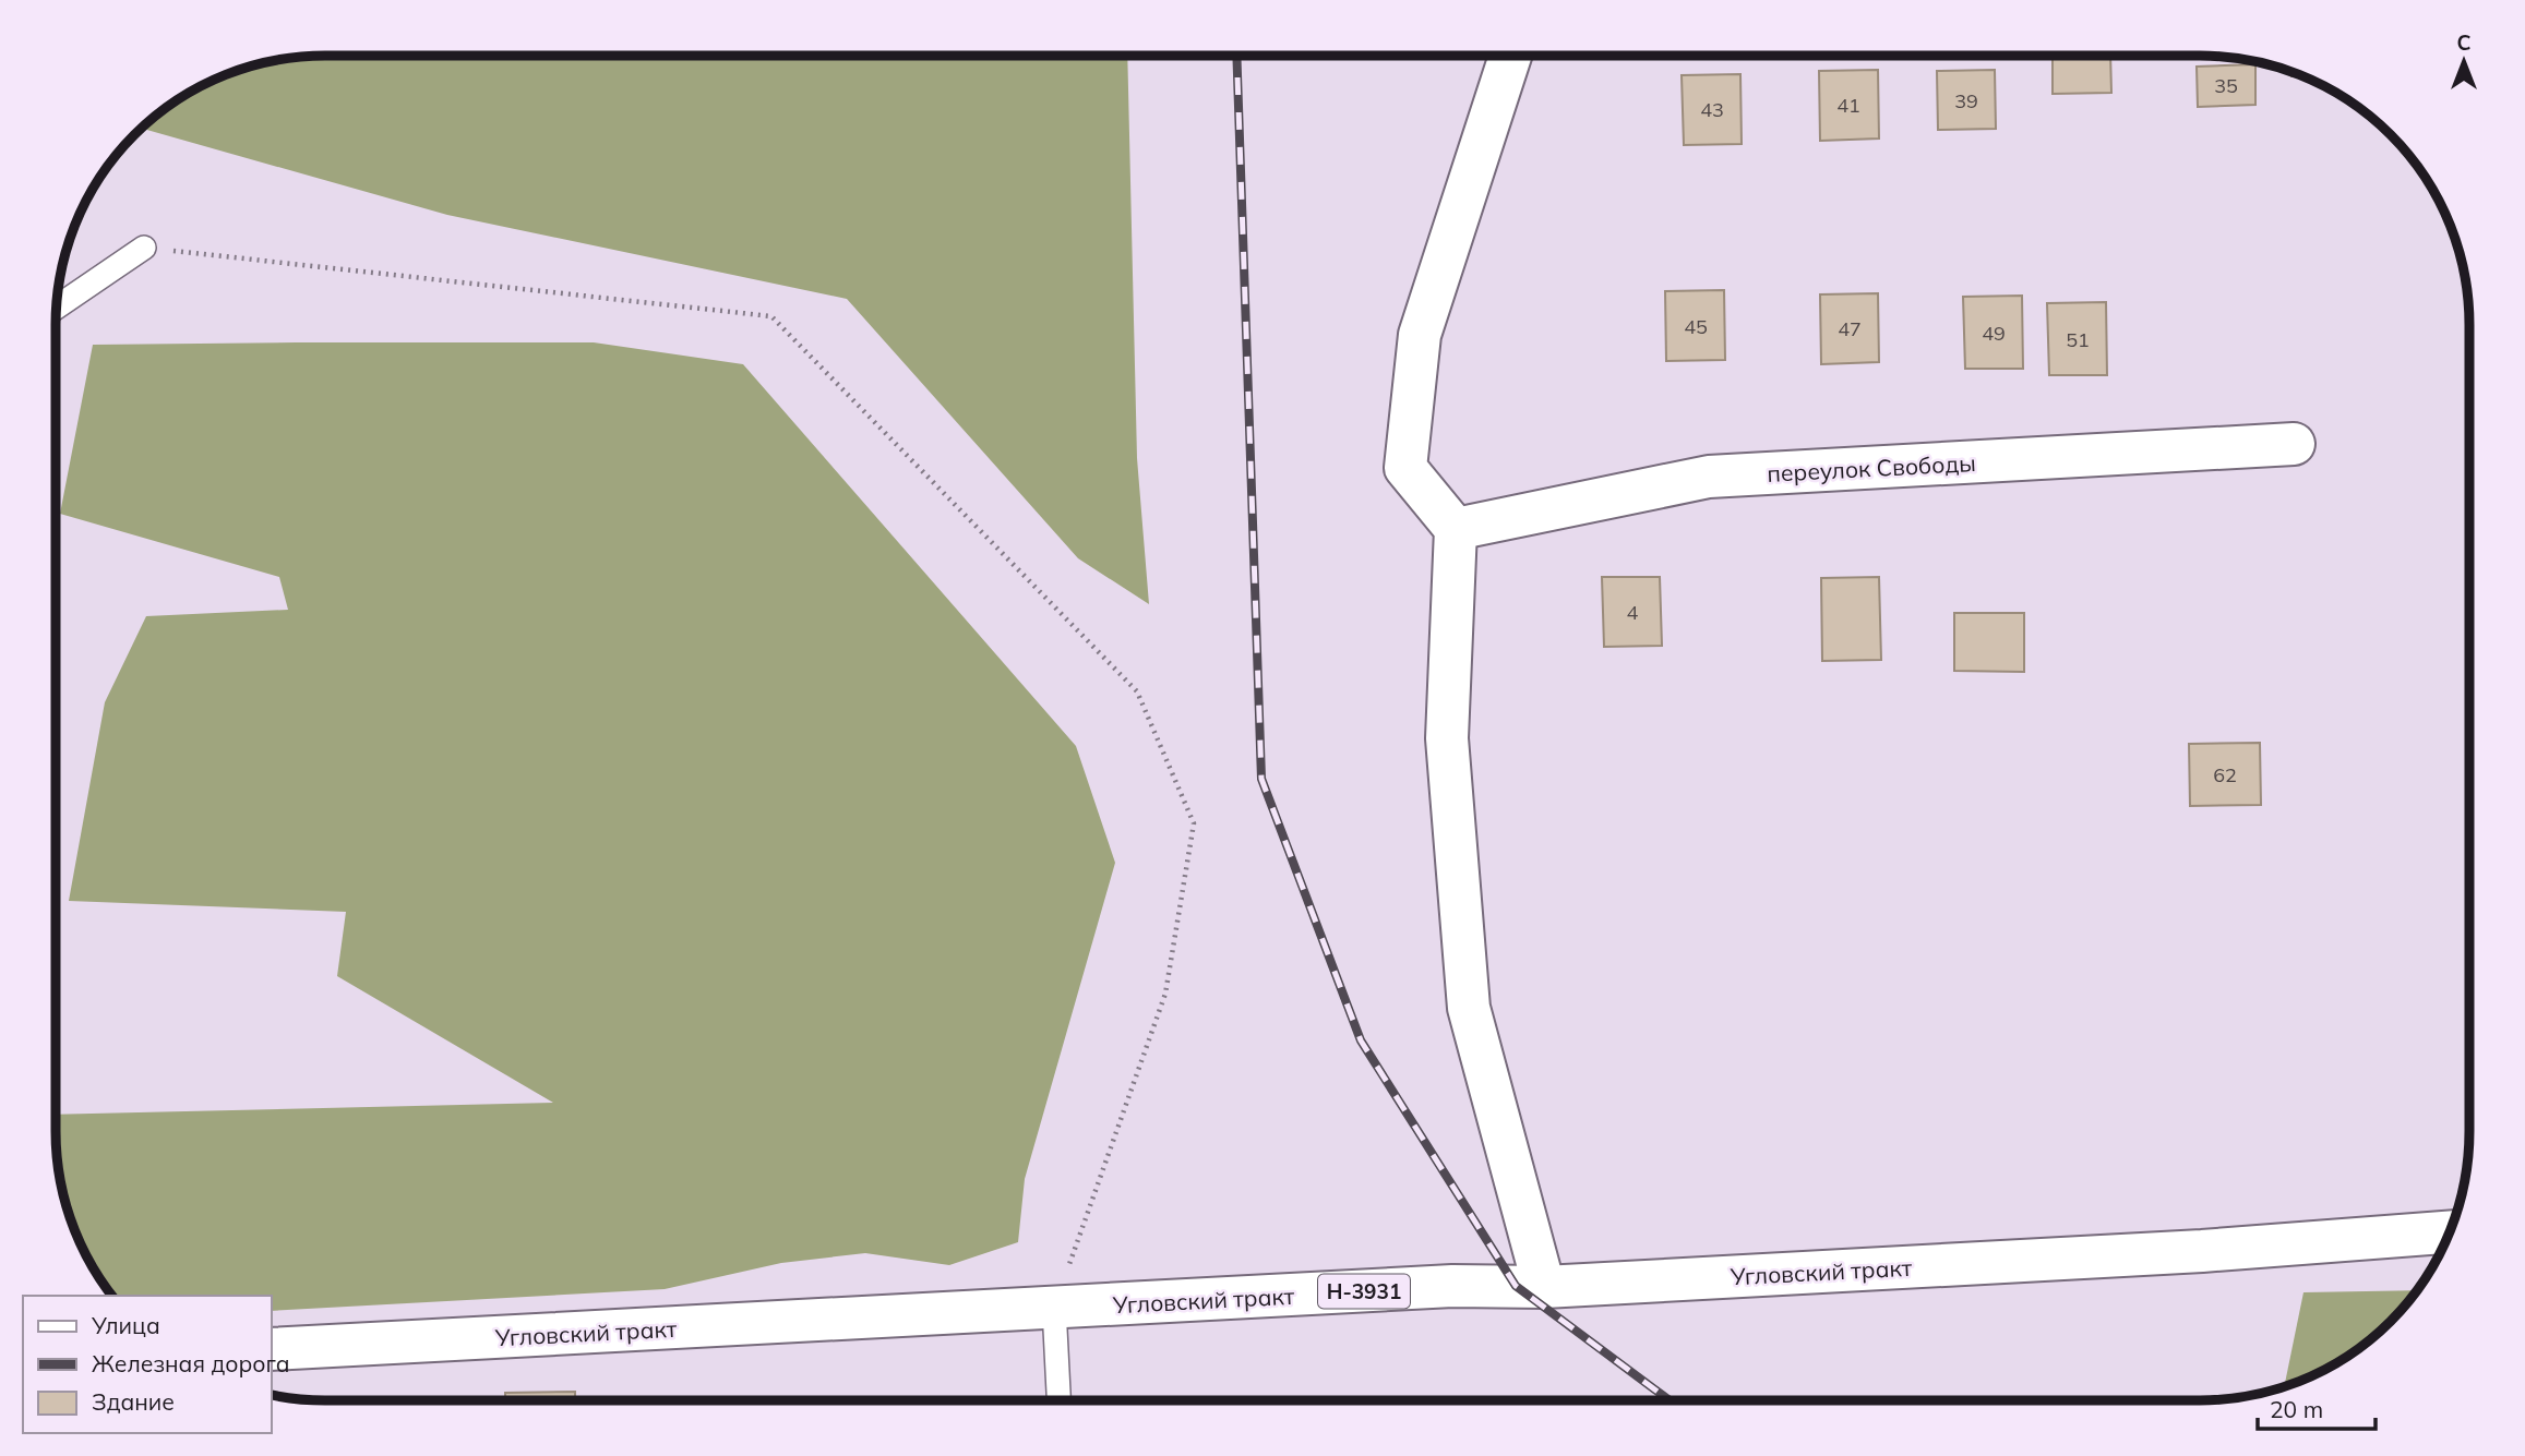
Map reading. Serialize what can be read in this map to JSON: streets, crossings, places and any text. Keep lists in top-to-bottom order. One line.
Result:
{"streets":{"main road":["переулок Свободы","Угловский тракт","Н-3931"]},"house_numbers":["35","39","41","43","45","47","49","51","4","62"],"legend":["Улица","Железная дорога","Здание"],"scale_bar":"20 m","north":"top"}
